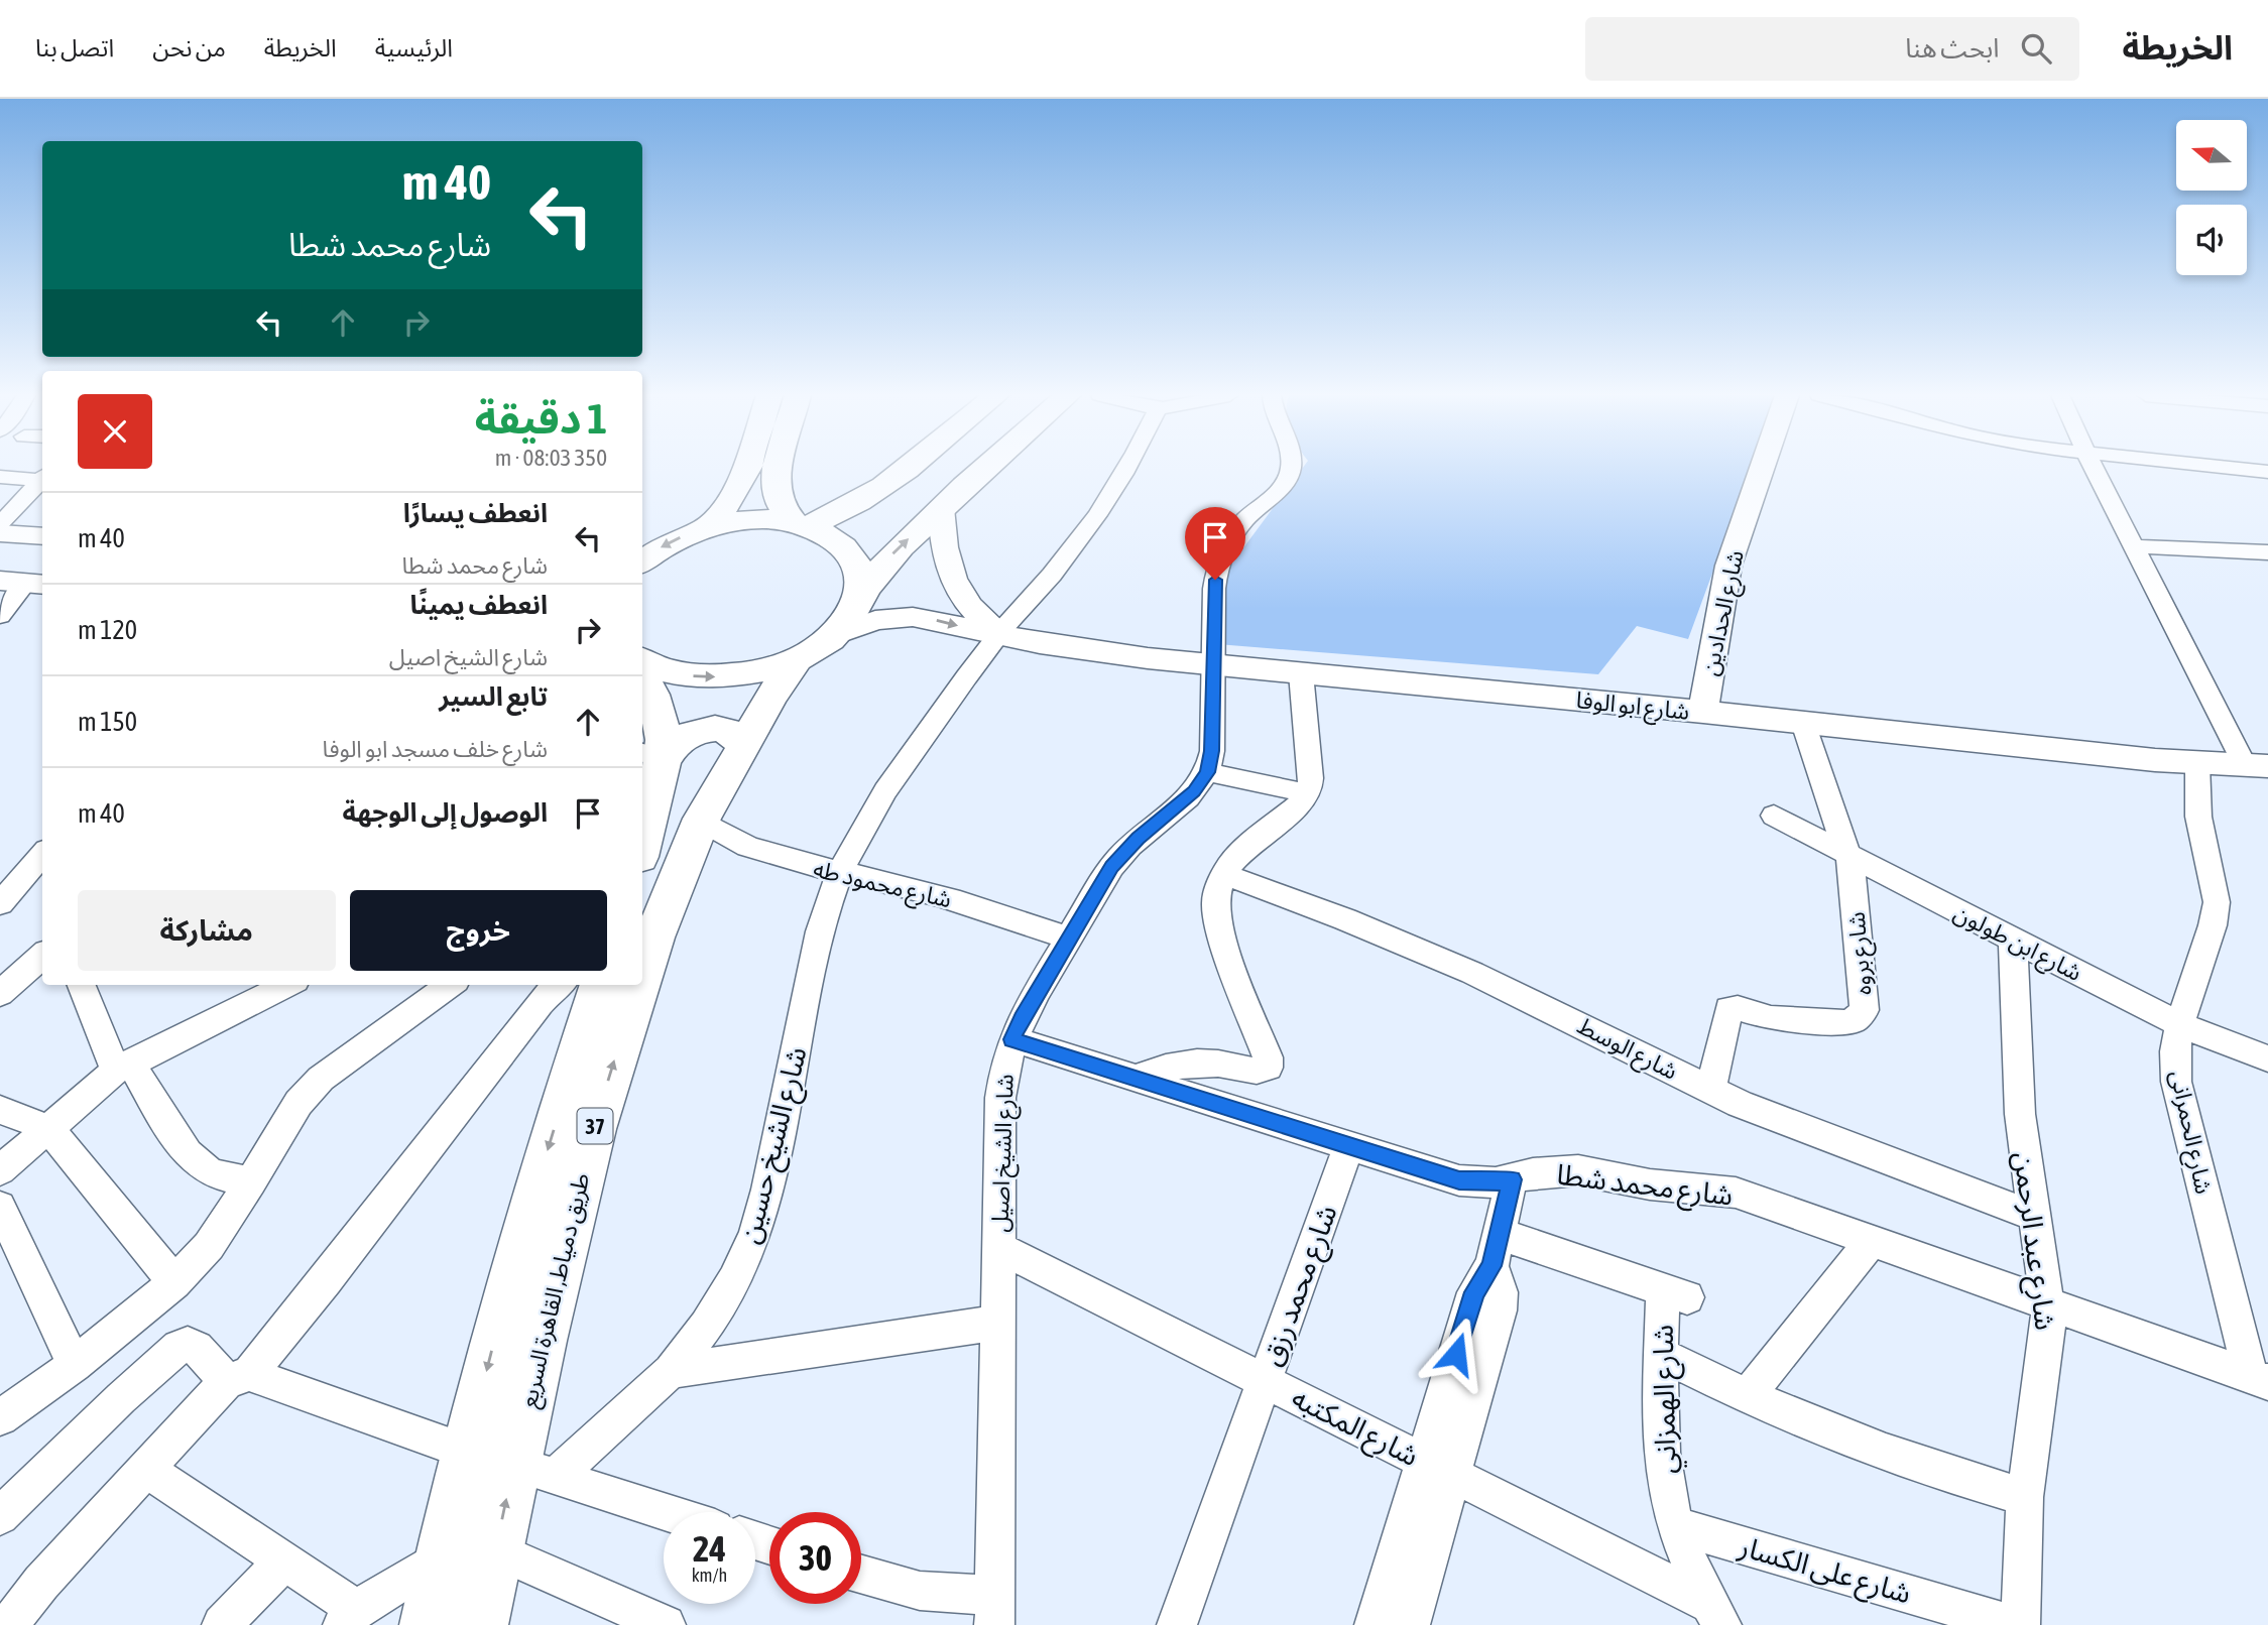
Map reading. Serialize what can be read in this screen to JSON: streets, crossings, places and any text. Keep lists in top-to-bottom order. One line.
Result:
{"streets":{"highway":["37","طريق دمياط, القاهرة السريع"],"street":["شارع الحدادين","شارع ابو الوفا","شارع محمود طه","شارع ابن طولون","شارع بروه","شارع الوسط","شارع الحمرانى","شارع الشيخ حسين","شارع الشيخ اصيل","شارع محمد شطا","شارع عبد الرحمن","شارع محمد رزق","شارع الهمزاني","شارع المكتبه","شارع على الكسار"]},"crossings":[["شارع الحدادين","شارع ابو الوفا"],["شارع ابو الوفا","شارع بروه"],["شارع ابو الوفا","شارع الحمرانى"],["شارع ابو الوفا","شارع الشيخ حسين"],["شارع ابو الوفا","طريق دمياط, القاهرة السريع"],["شارع محمود طه","شارع الشيخ حسين"],["شارع محمود طه","شارع الشيخ اصيل"],["شارع محمود طه","طريق دمياط, القاهرة السريع"],["شارع ابن طولون","شارع بروه"],["شارع ابن طولون","شارع الحمرانى"],["شارع ابن طولون","شارع عبد الرحمن"],["شارع بروه","شارع الوسط"],["شارع الوسط","شارع عبد الرحمن"],["شارع الحمرانى","شارع محمد شطا"],["شارع الشيخ حسين","طريق دمياط, القاهرة السريع"],["شارع الشيخ اصيل","شارع محمد شطا"],["شارع الشيخ اصيل","شارع المكتبه"],["شارع محمد شطا","شارع عبد الرحمن"],["شارع محمد شطا","شارع محمد رزق"],["شارع عبد الرحمن","شارع على الكسار"],["شارع محمد رزق","شارع المكتبه"],["شارع الهمزاني","شارع المكتبه"],["شارع الهمزاني","شارع على الكسار"]],"north":"left","page":{"header":"الخريطة","search":"ابحث هنا","nav":["الرئيسية","الخريطة","من نحن","اتصل بنا"],"turn":["40 m","شارع محمد شطا"],"heading":["1 دقيقة","350 m · 08:03"],"list":[{"name":"انعطف يسارًا","note":"شارع محمد شطا","value":"40 m"},{"name":"انعطف يمينًا","note":"شارع الشيخ اصيل","value":"120 m"},{"name":"تابع السير","note":"شارع خلف مسجد ابو الوفا","value":"150 m"},{"name":"الوصول إلى الوجهة","value":"40 m"}],"buttons":["خروج","مشاركة"],"speed":"24 km/h","limit":"30"}}
